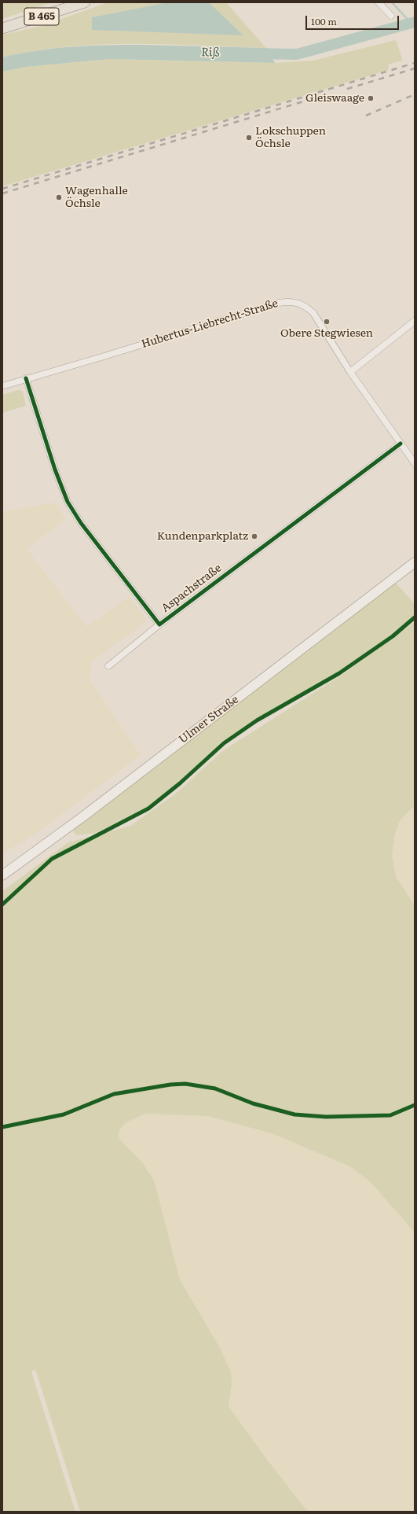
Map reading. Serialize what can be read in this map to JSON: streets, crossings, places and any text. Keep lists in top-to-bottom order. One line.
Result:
{"streets":{"main road":["B 465","Ulmer Straße"],"street":["Hubertus-Liebrecht-Straße","Aspachstraße"]},"crossings":[["Hubertus-Liebrecht-Straße","Aspachstraße"]],"water":["Riß"],"places":["Gleiswaage","Lokschuppen Öchsle","Wagenhalle Öchsle","Obere Stegwiesen","Kundenparkplatz"],"scale_bar":"100 m"}
